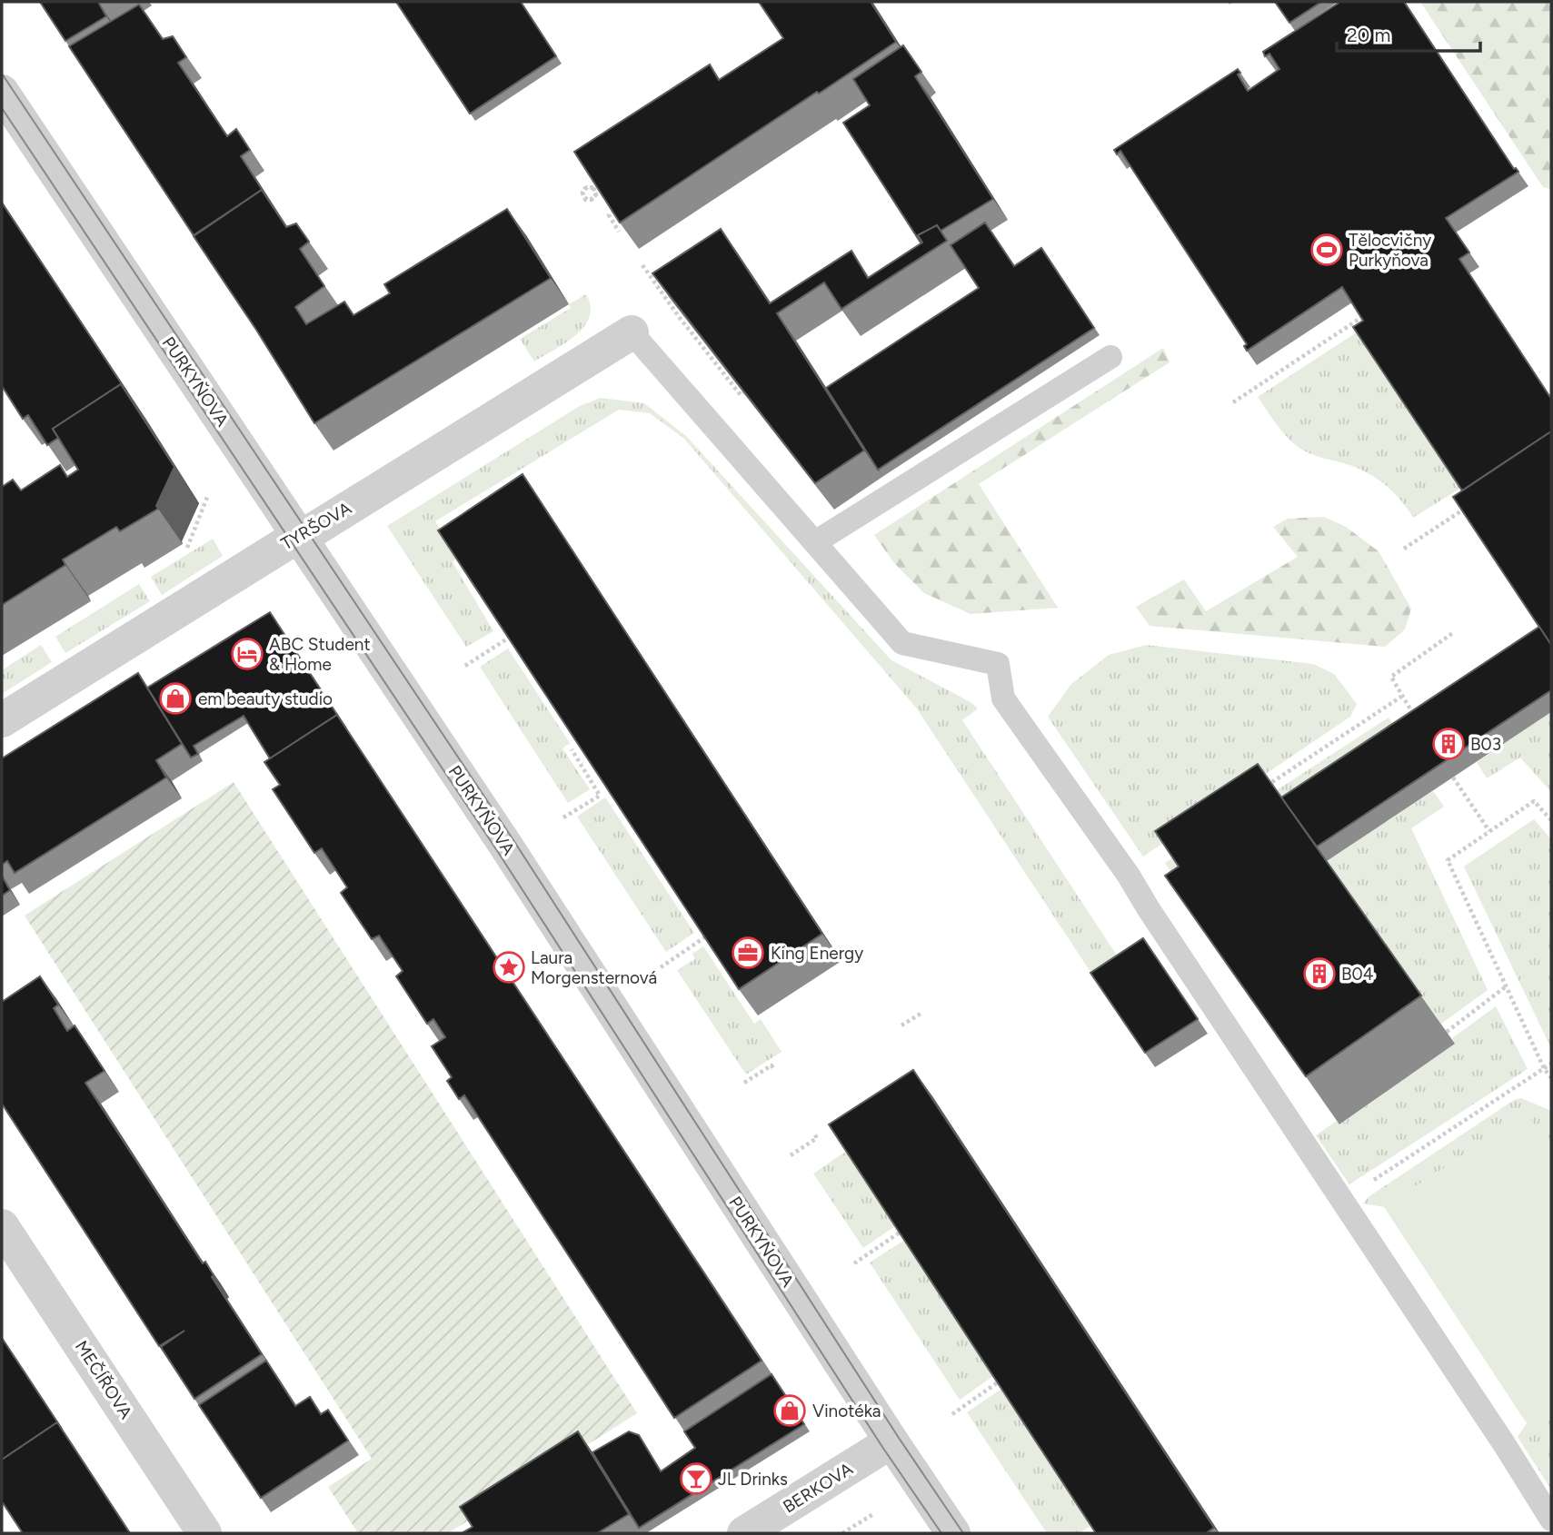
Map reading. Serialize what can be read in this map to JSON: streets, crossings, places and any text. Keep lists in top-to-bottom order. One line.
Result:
{"streets":{"street":["PURKYŇOVA","TYRŠOVA","MEČÍŘOVA","BERKOVA"]},"crossings":[["PURKYŇOVA","TYRŠOVA"],["PURKYŇOVA","BERKOVA"]],"places":{"sports":["Tělocvičny Purkyňova"],"hotel":["ABC Student & Home"],"shop":["em beauty studio","Vinotéka"],"building":["B03","B04"],"office":["King Energy"],"place":["Laura Morgensternová"],"bar":["JL Drinks"]},"scale_bar":"20 m"}
